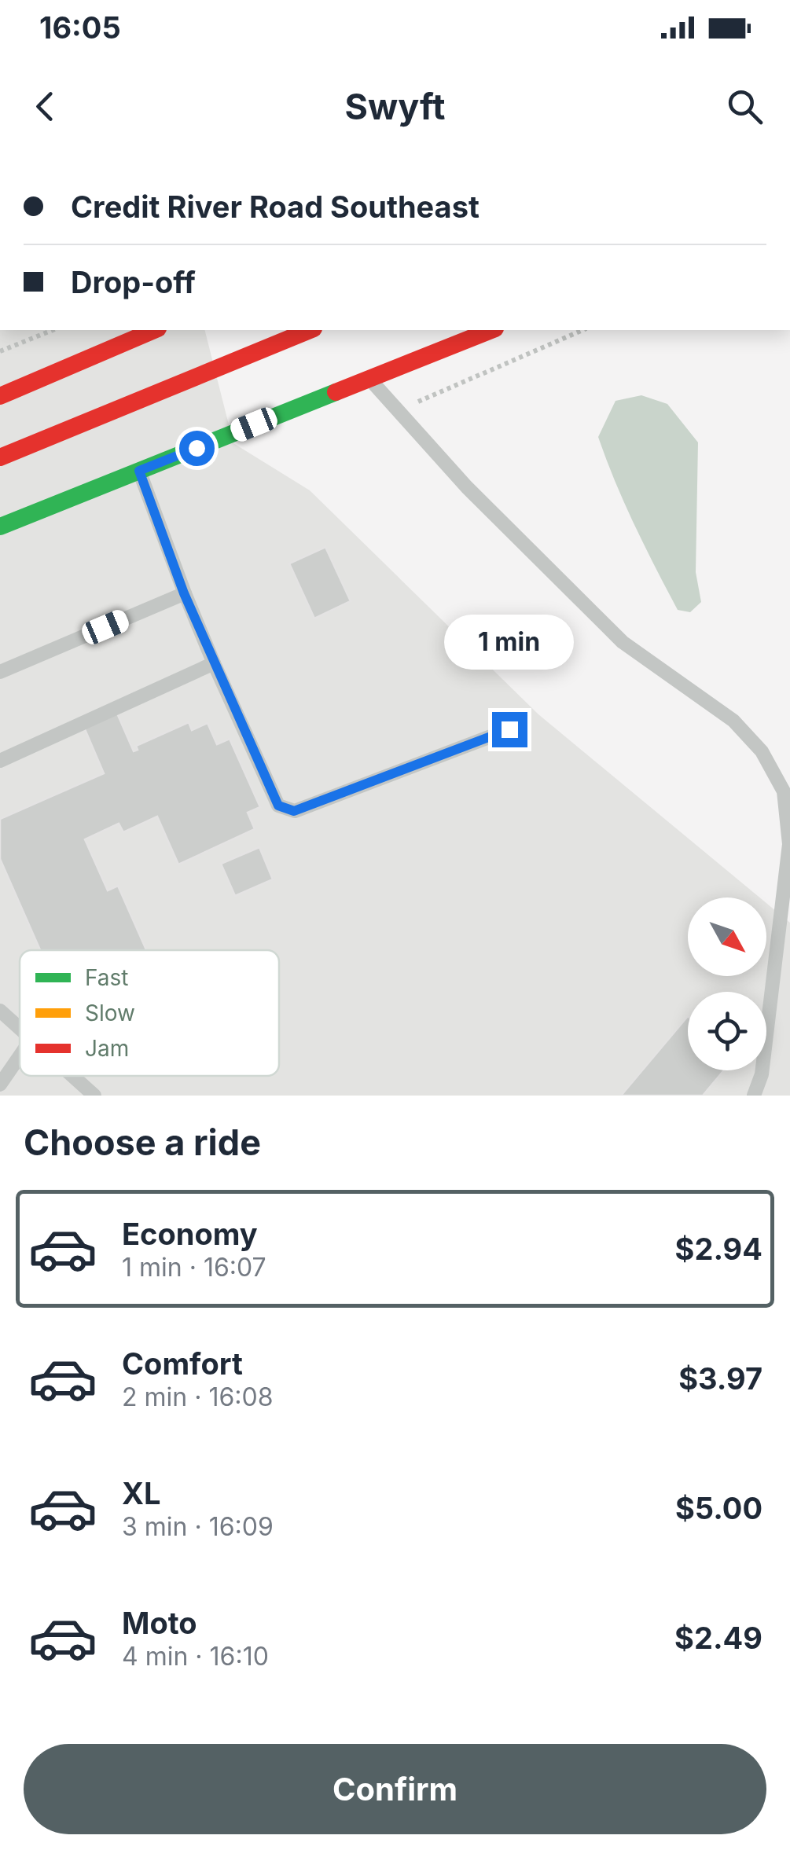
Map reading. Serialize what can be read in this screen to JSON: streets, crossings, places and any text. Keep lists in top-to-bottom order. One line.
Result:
{"legend":["Fast","Slow","Jam"],"north":"bottom right","page":{"status":"16:05","header":"Swyft","banner":["Credit River Road Southeast","Drop-off"],"bubble":"1 min","heading":"Choose a ride","list":[{"name":"Economy","note":"1 min · 16:07","value":"$2.94"},{"name":"Comfort","note":"2 min · 16:08","value":"$3.97"},{"name":"XL","note":"3 min · 16:09","value":"$5.00"},{"name":"Moto","note":"4 min · 16:10","value":"$2.49"}],"buttons":"Confirm"}}
